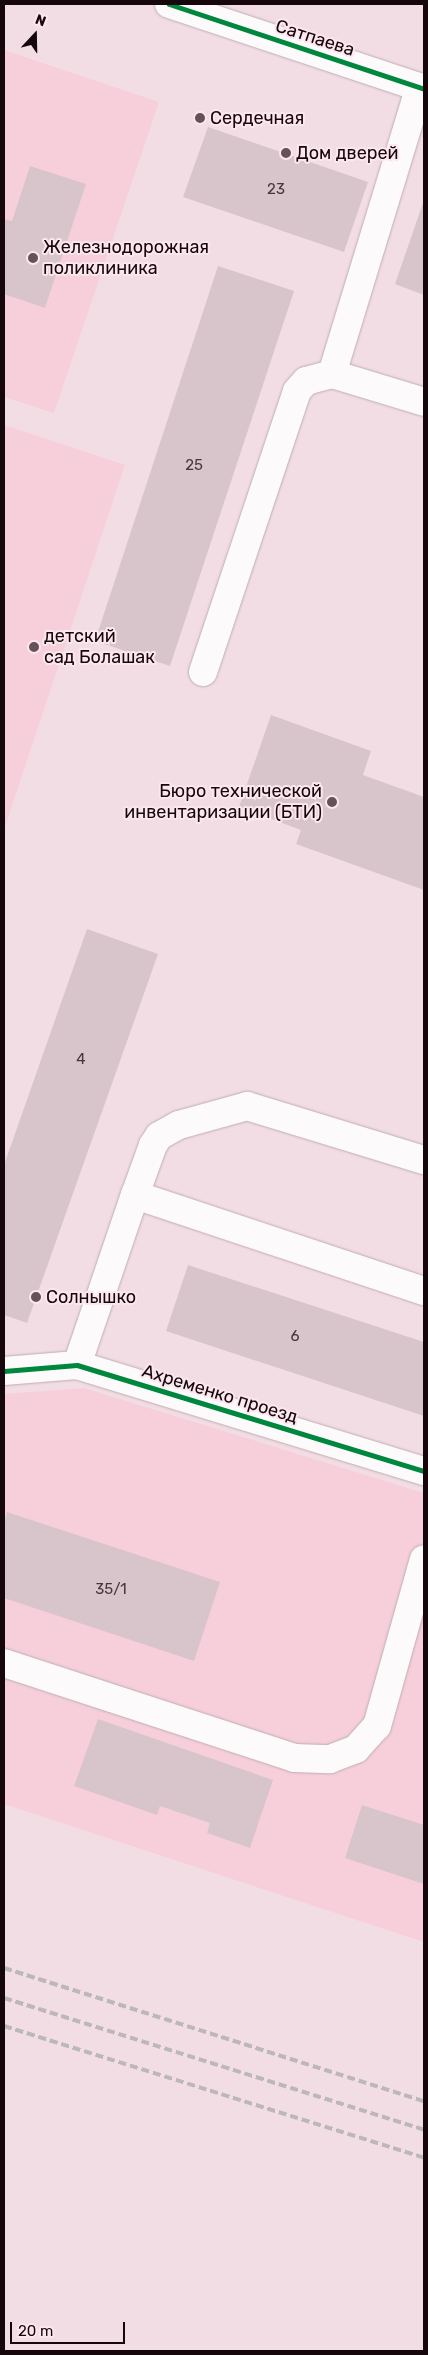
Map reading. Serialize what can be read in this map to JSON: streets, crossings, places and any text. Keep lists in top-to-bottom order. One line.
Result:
{"streets":{"street":["Сатпаева","Ахременко проезд"]},"places":["Сердечная","Дом дверей","Железнодорожная поликлиника","детский сад Болашак","Бюро технической инвентаризации (БТИ)","Солнышко"],"house_numbers":["23","25","4","6","35/1"],"scale_bar":"20 m","north":"top"}
